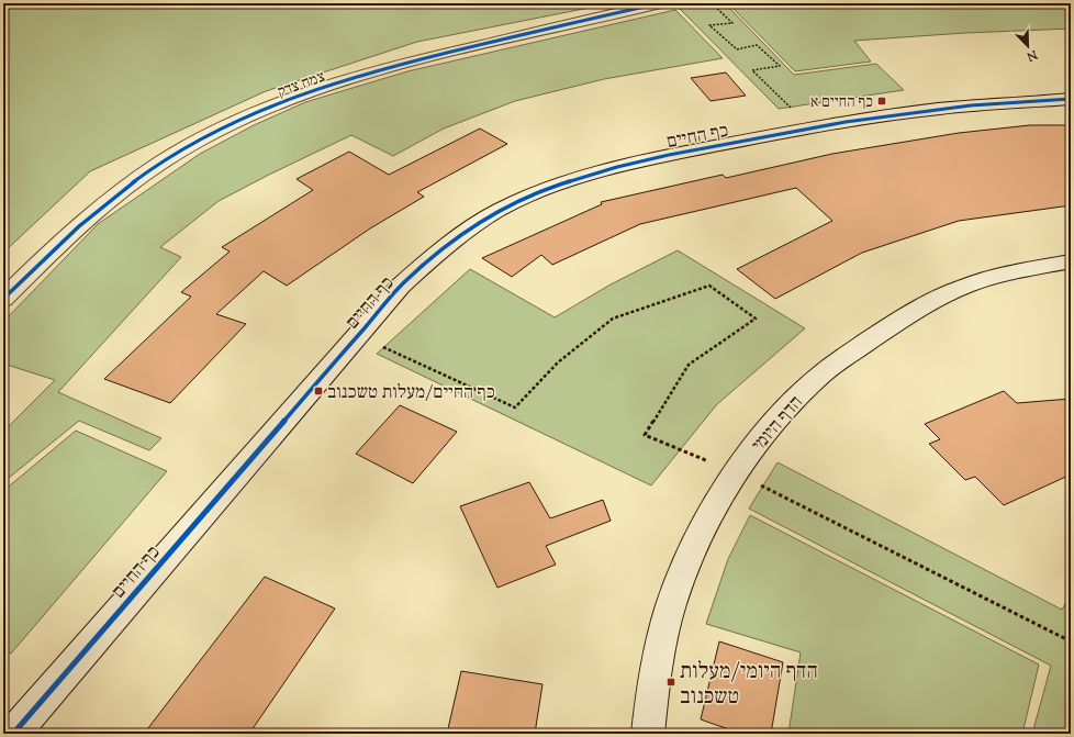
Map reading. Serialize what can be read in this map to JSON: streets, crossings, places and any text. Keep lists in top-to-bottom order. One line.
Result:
{"streets":{"street":["צמח צדק","כף החיים","הדף היומי"]},"places":{"transit":["כף החיים א","כף החיים/מעלות טשכנוב","הדף היומי/מעלות טשכנוב"]},"north":"bottom right"}
